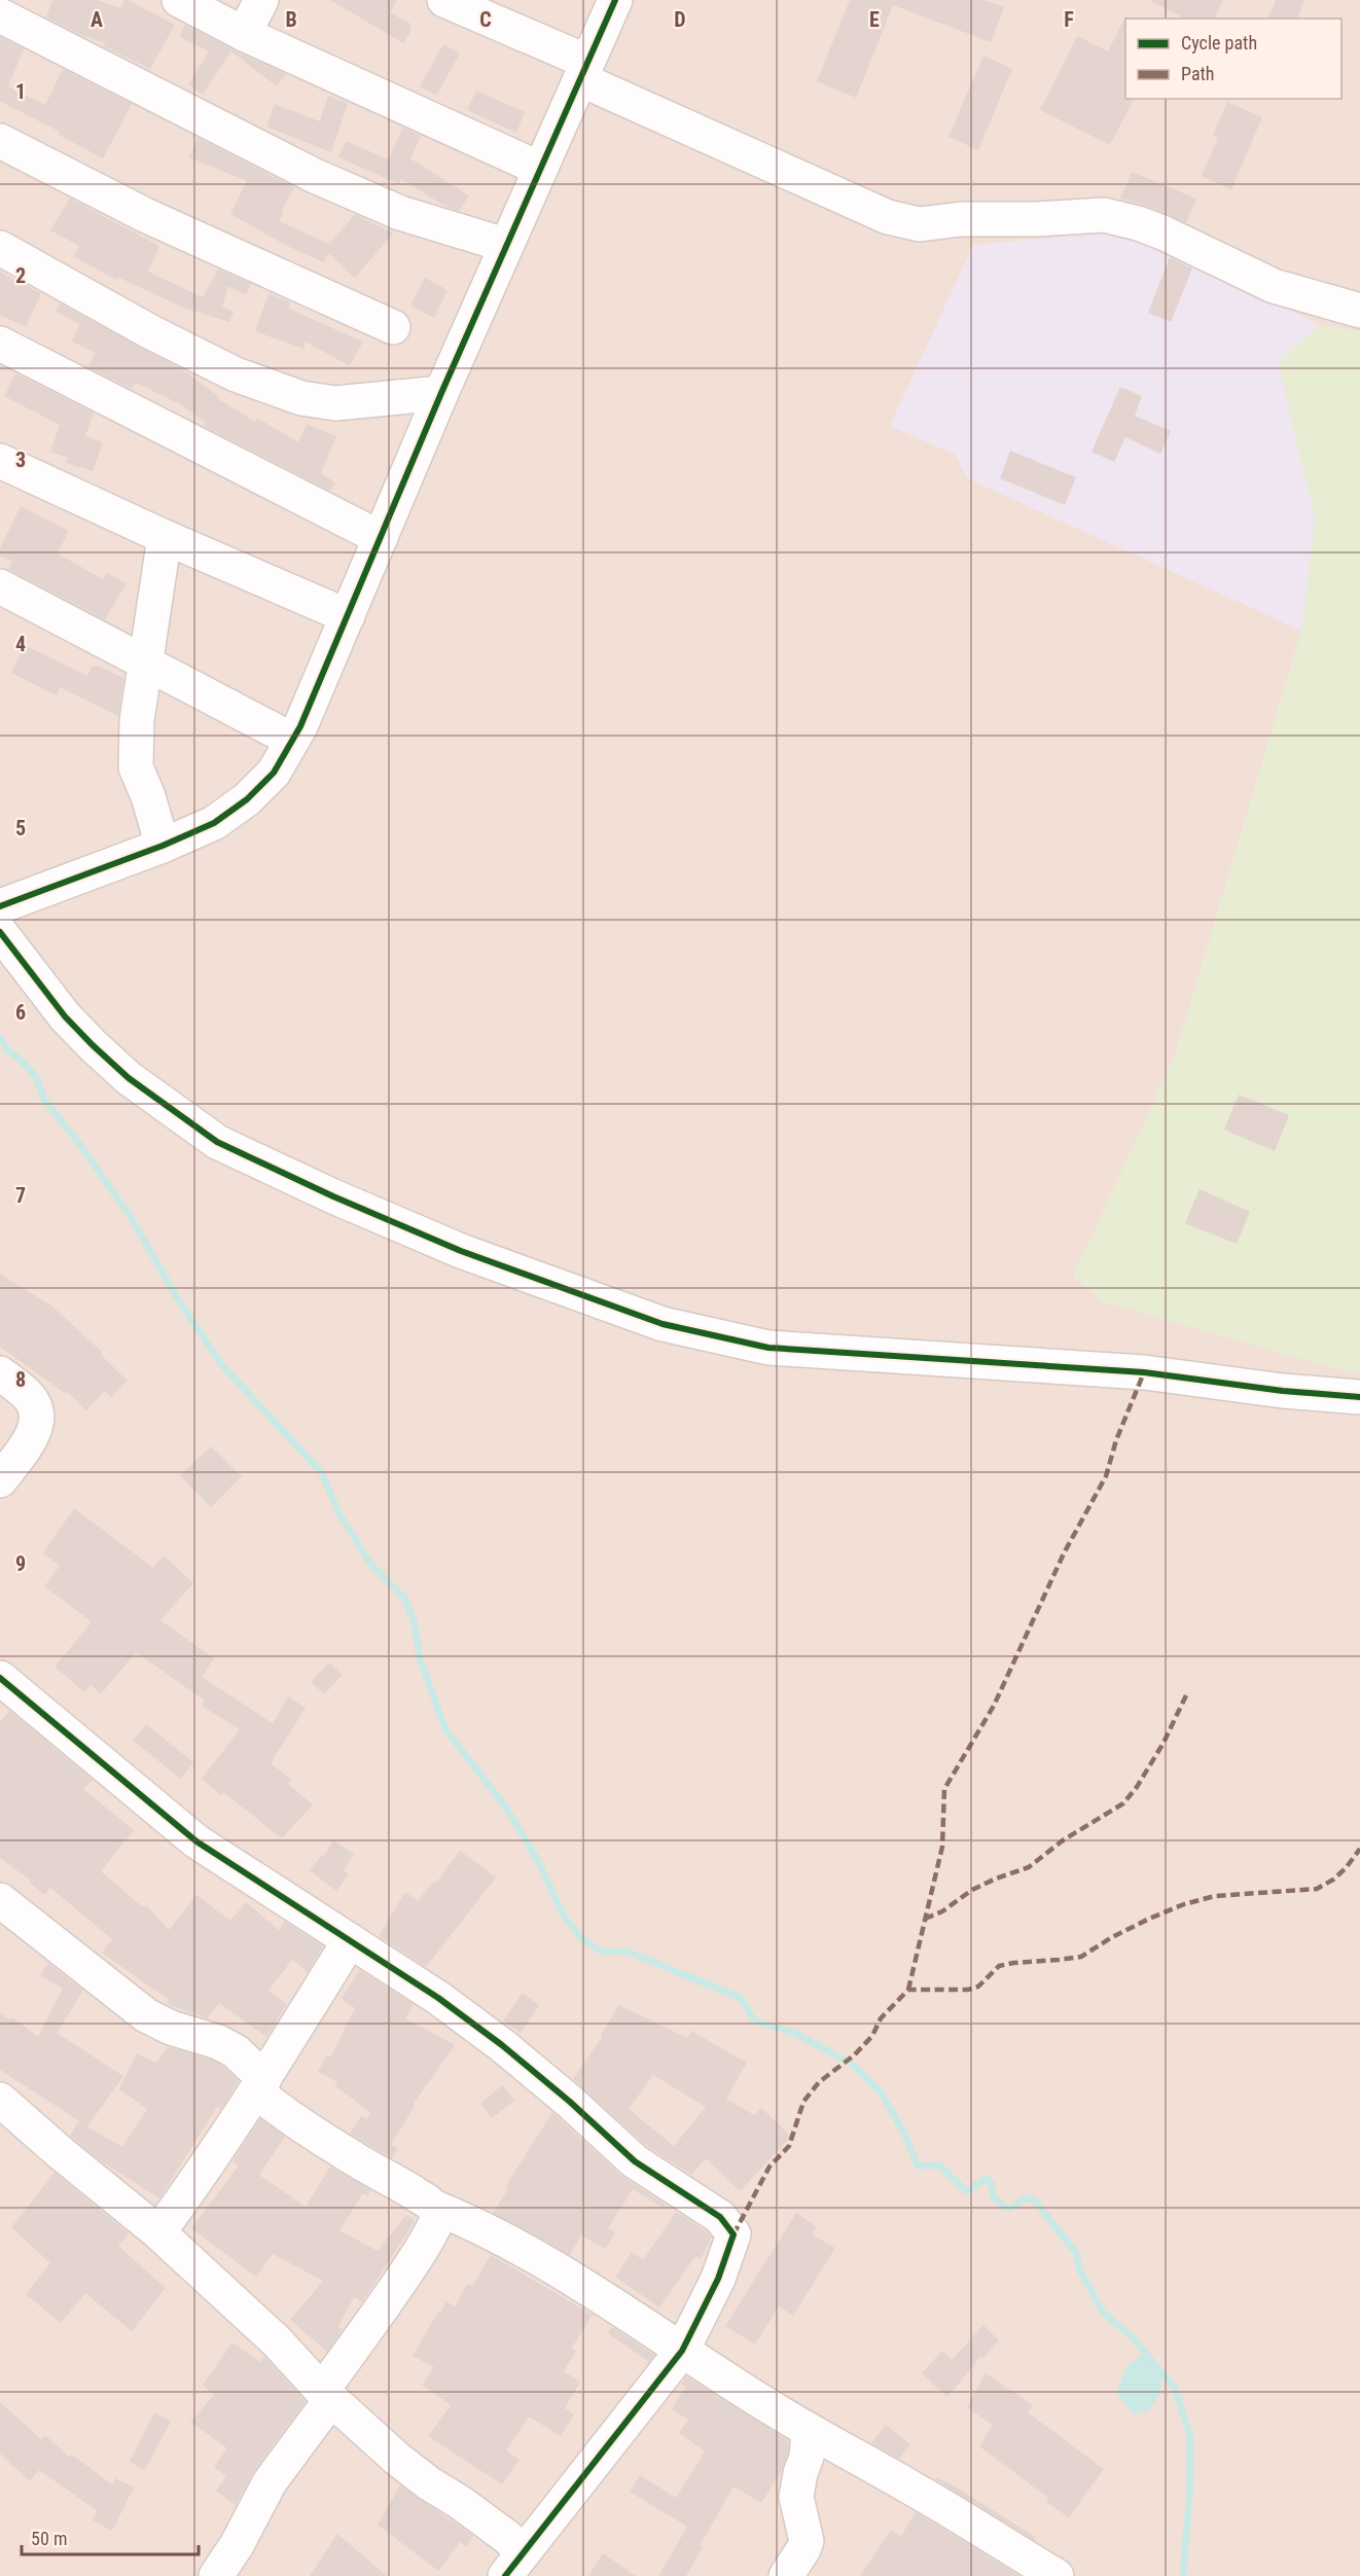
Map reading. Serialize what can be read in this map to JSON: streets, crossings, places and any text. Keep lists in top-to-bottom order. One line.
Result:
{"legend":["Cycle path","Path"],"scale_bar":"50 m","grid":{"columns":["A","B","C","D","E","F"],"rows":["1","2","3","4","5","6","7","8","9"]}}
